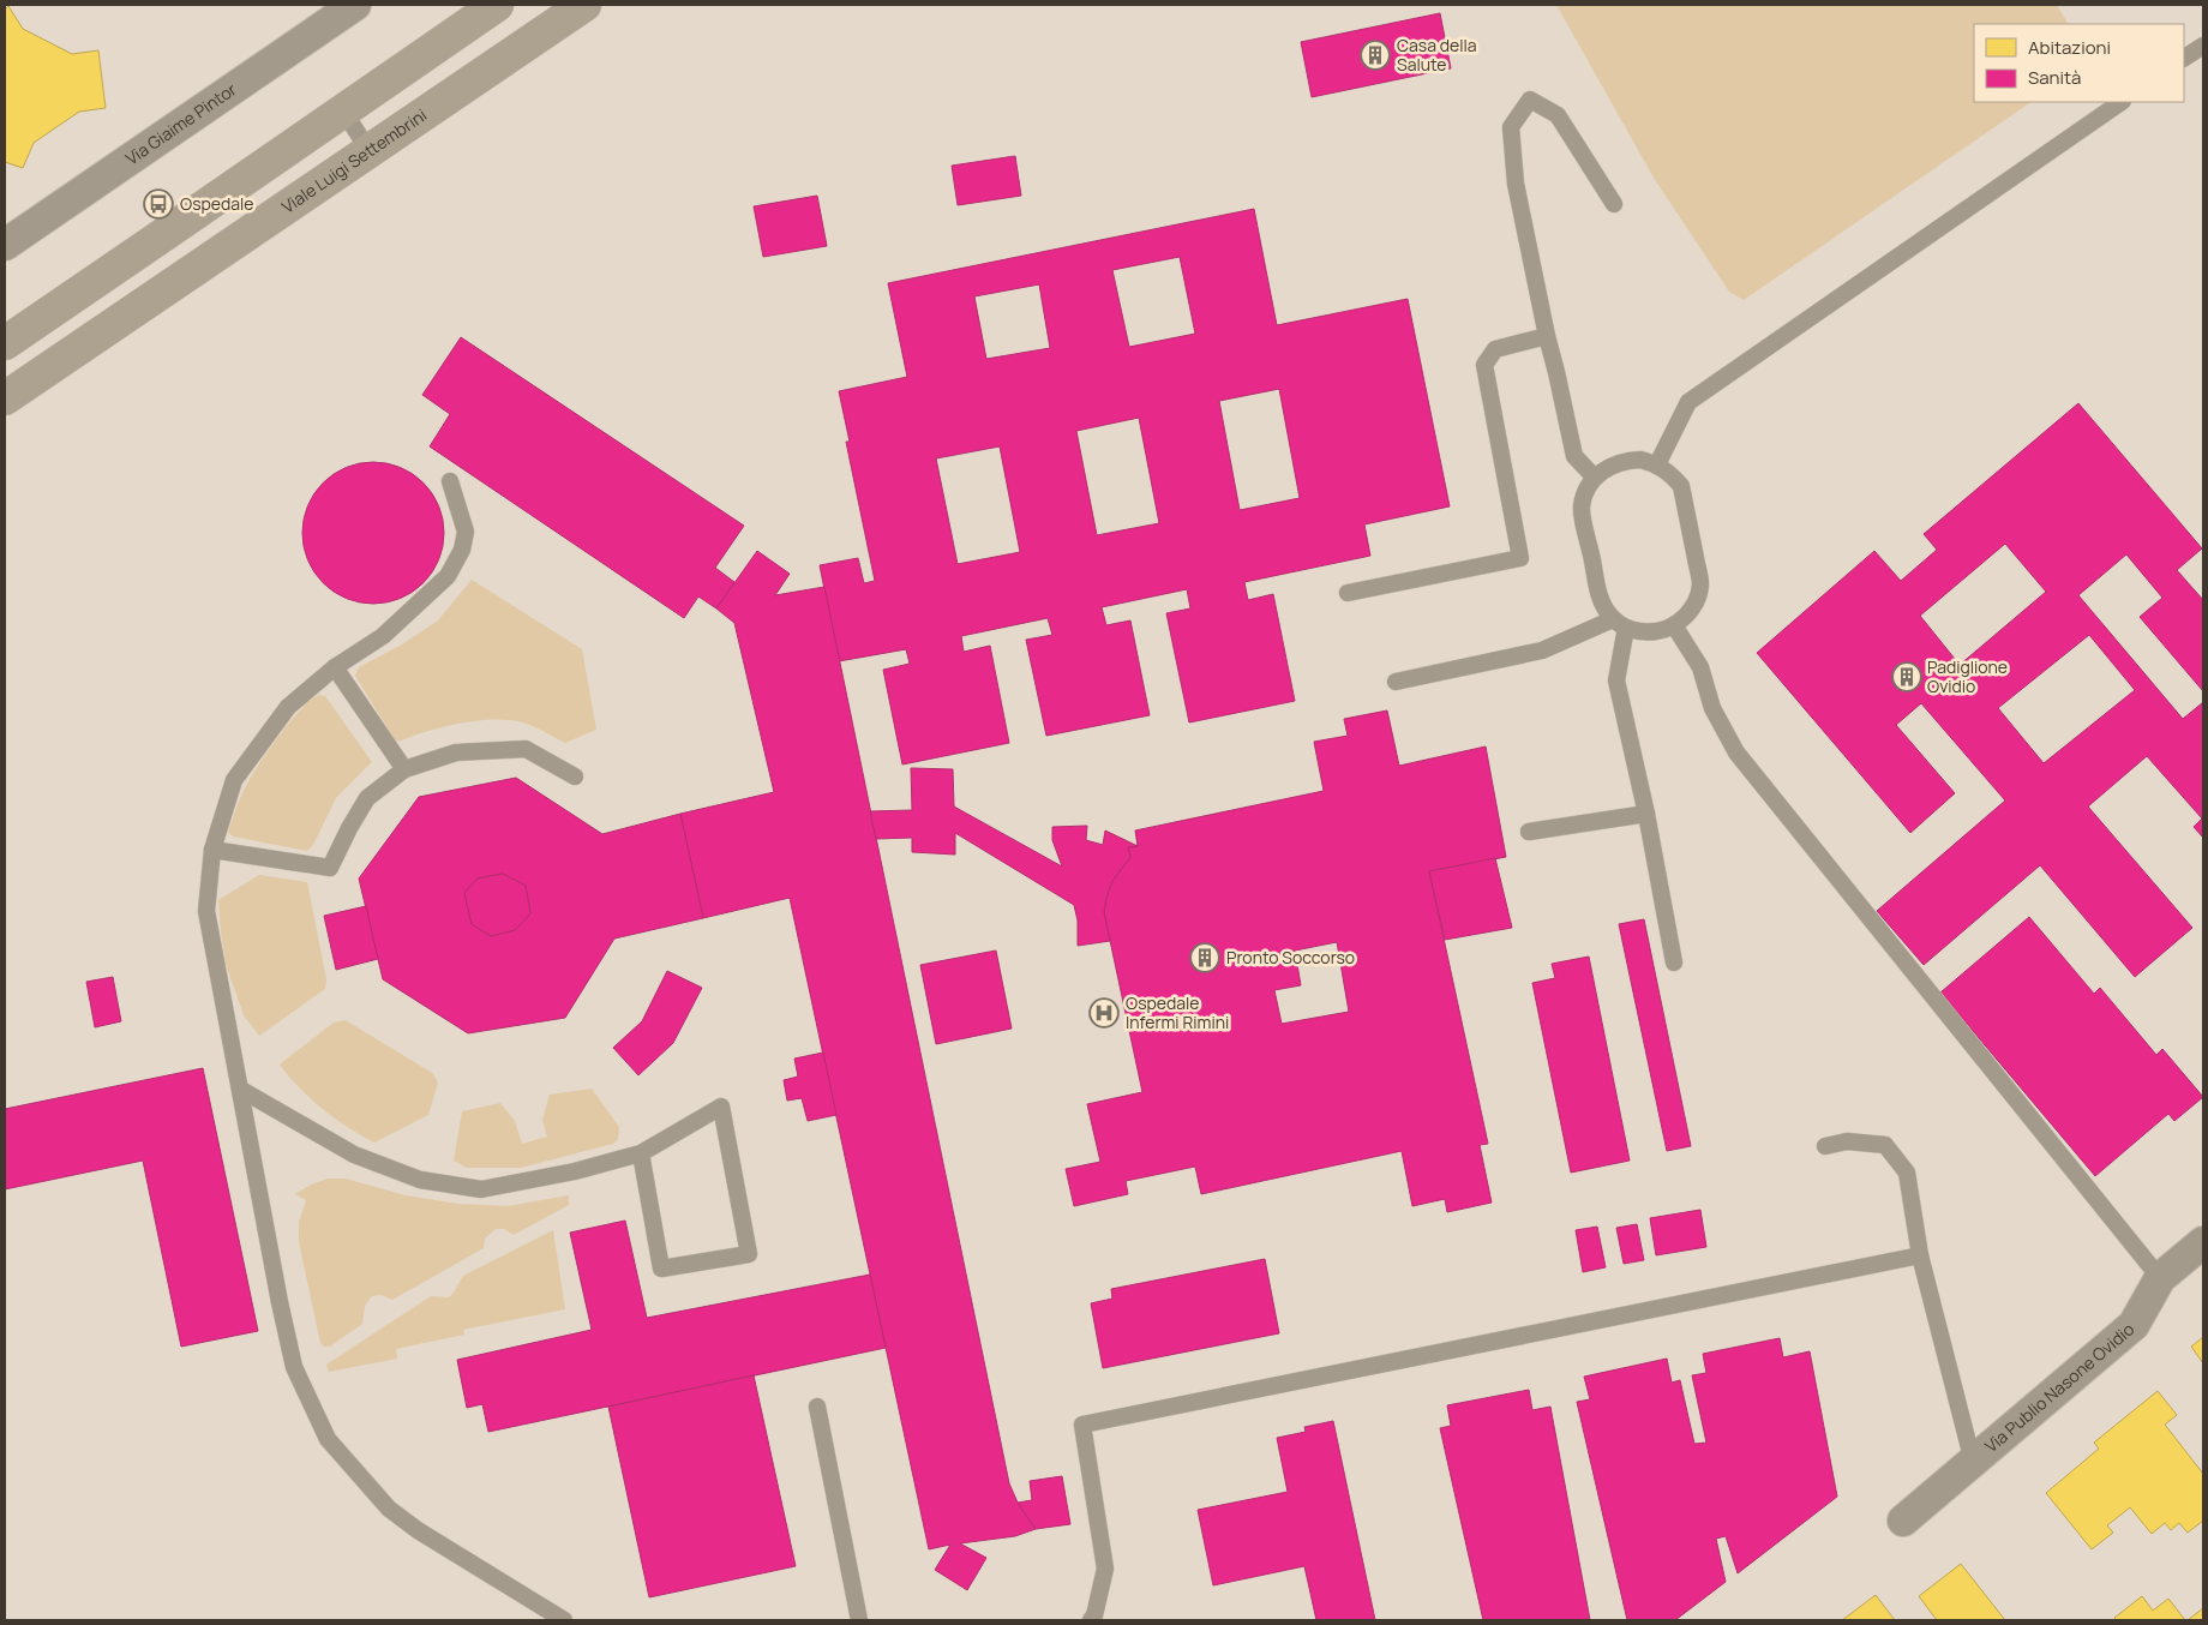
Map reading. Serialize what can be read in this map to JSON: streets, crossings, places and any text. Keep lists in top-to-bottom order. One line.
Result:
{"streets":{"main road":["Viale Luigi Settembrini"],"street":["Via Giaime Pintor","Via Publio Nasone Ovidio"]},"places":{"building":["Casa della Salute","Padiglione Ovidio","Pronto Soccorso"],"bus stop":["Ospedale"],"hospital":["Ospedale Infermi Rimini"]},"legend":["Abitazioni","Sanità"]}
